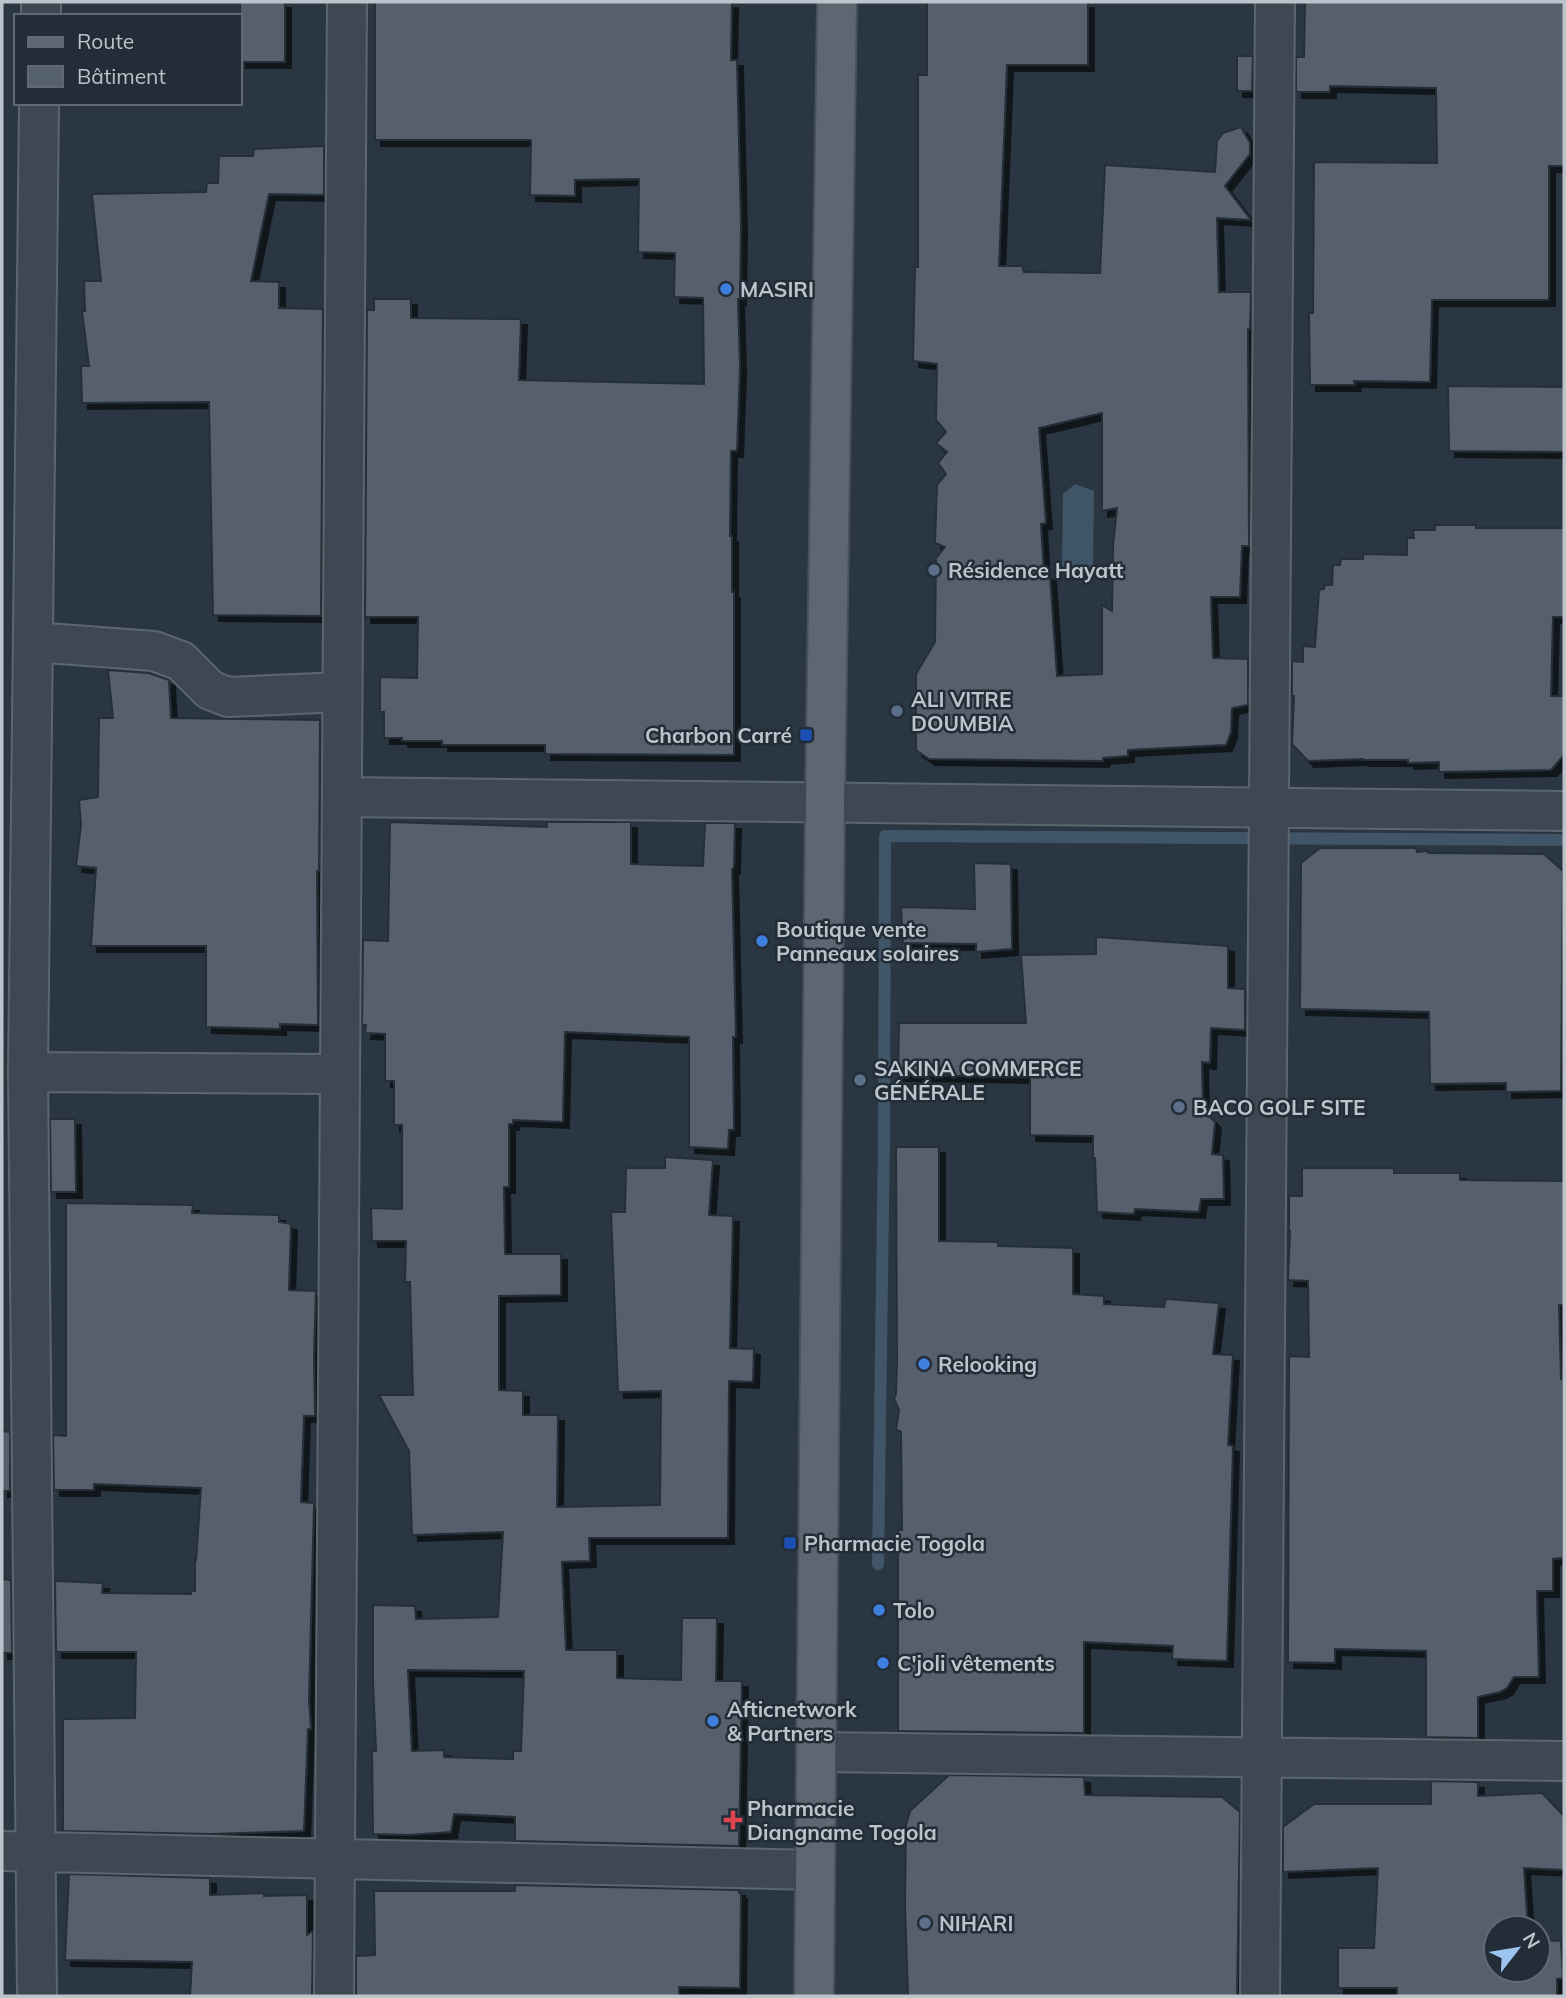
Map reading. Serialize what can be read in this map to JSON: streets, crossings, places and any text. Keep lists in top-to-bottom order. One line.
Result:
{"places":{"other":["MASIRI","Résidence Hayatt","ALI VITRE DOUMBIA","Boutique vente Panneaux solaires","SAKINA COMMERCE GÉNÉRALE","BACO GOLF SITE","Relooking","Tolo","C'joli vêtements","Afticnetwork & Partners","NIHARI"],"transit":["Charbon Carré","Pharmacie Togola"],"health":["Pharmacie Diangname Togola"]},"legend":["Route","Bâtiment"],"north":"top right"}
